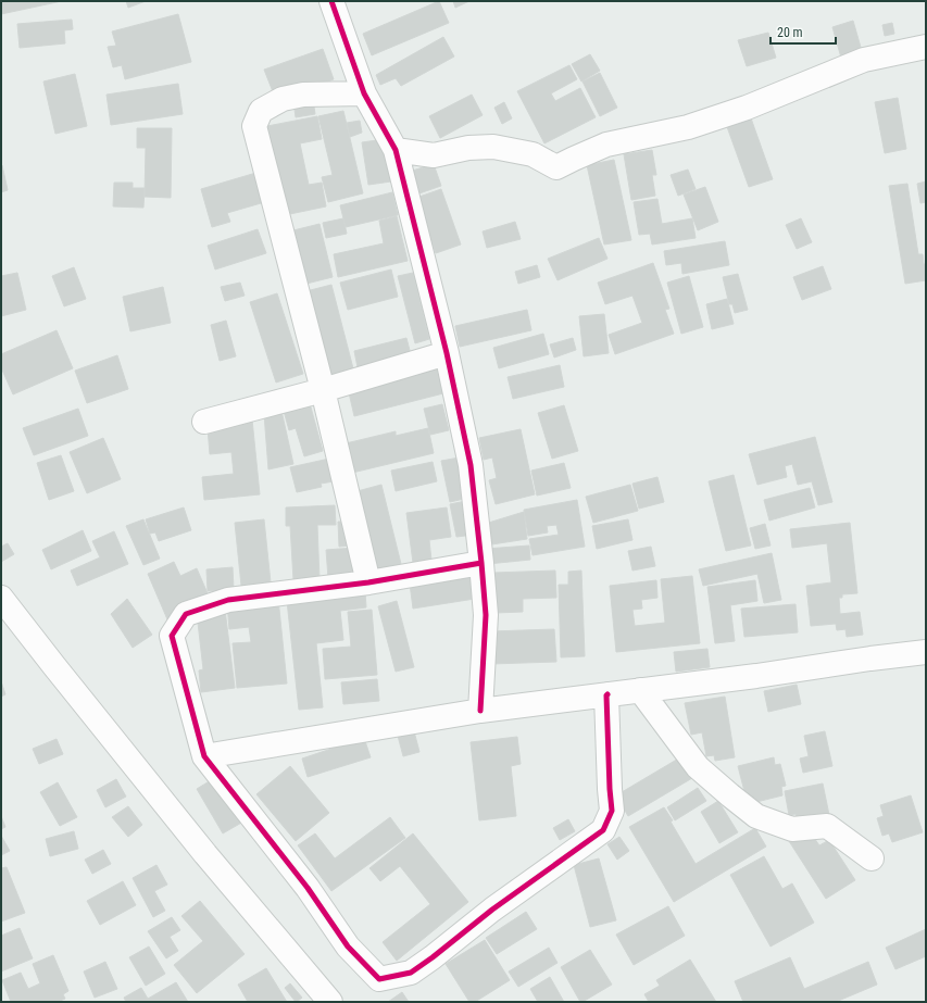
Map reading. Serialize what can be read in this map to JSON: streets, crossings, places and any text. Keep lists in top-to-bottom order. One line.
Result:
{"scale_bar":"20 m"}
